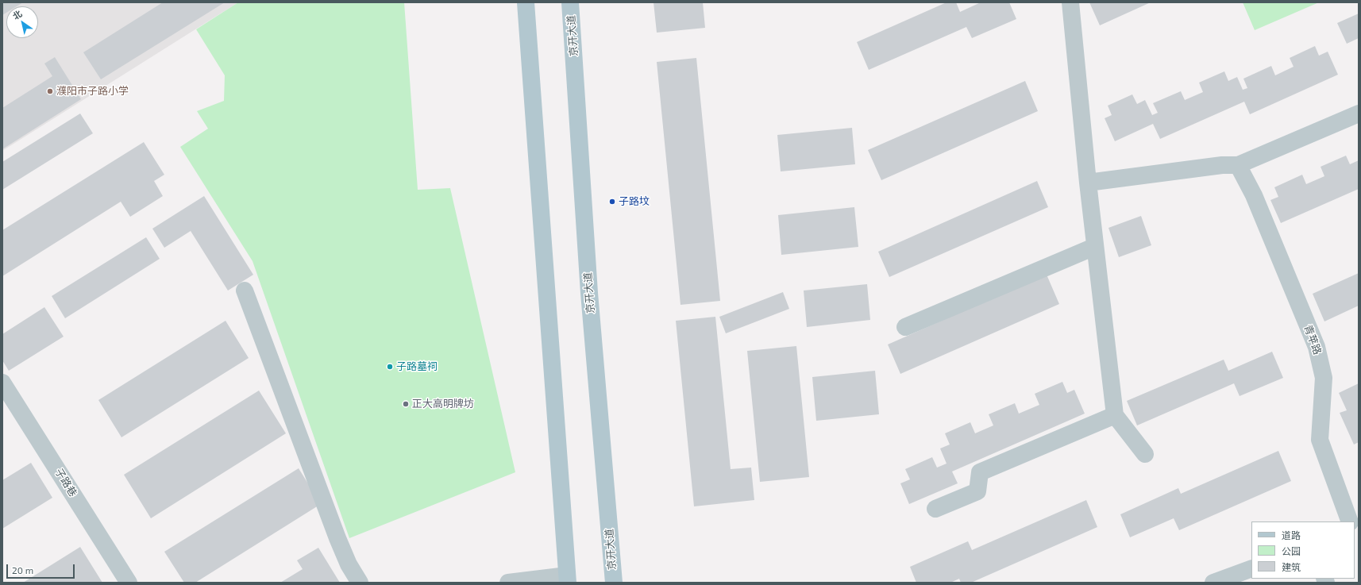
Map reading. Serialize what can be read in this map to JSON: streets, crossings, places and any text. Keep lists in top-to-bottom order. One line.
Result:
{"streets":{"main road":["京开大道"],"street":["青苹路","子路巷"]},"places":["濮阳市子路小学","子路坟","子路墓祠","正大高明牌坊"],"legend":["道路","公园","建筑"],"scale_bar":"20 m","north":"top left"}
